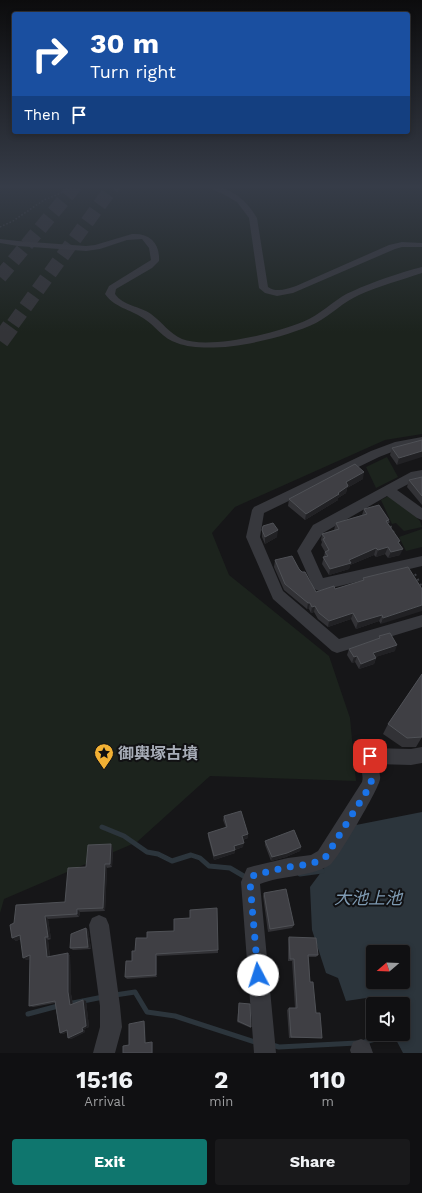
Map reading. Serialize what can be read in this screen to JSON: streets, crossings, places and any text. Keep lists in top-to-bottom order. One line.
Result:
{"water":["大池上池"],"places":{"place":["御輿塚古墳"]},"north":"left","page":{"turn":["30 m","Turn right"],"then":"Then","eta":["15:16","Arrival","2","min","110","m"],"buttons":["Exit","Share"]}}
